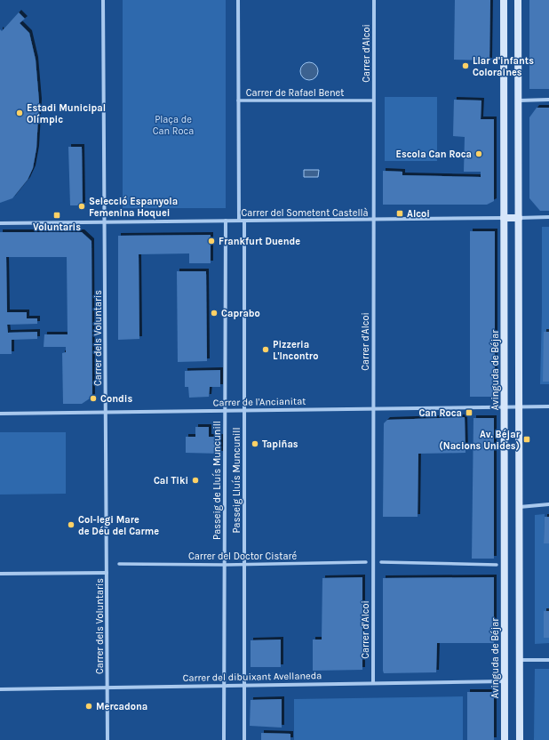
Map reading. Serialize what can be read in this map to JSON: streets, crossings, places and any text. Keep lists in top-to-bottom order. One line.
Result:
{"streets":{"main road":["Avinguda de Béjar"],"street":["Carrer d'Alcoi","Carrer de Rafael Benet","Carrer del Sometent Castellà","Carrer dels Voluntaris","Carrer de l'Ancianitat","Passeig de Lluís Muncunill","Passeig Lluís Muncunill","Carrer del Doctor Cistaré","Carrer del dibuixant Avellaneda"]},"crossings":[["Carrer d'Alcoi","Carrer de Rafael Benet"],["Carrer d'Alcoi","Carrer del Sometent Castellà"],["Carrer d'Alcoi","Carrer de l'Ancianitat"],["Carrer d'Alcoi","Carrer del dibuixant Avellaneda"],["Carrer del Sometent Castellà","Carrer dels Voluntaris"],["Carrer del Sometent Castellà","Avinguda de Béjar"],["Carrer del Sometent Castellà","Passeig de Lluís Muncunill"],["Carrer del Sometent Castellà","Passeig Lluís Muncunill"],["Carrer dels Voluntaris","Carrer de l'Ancianitat"],["Carrer dels Voluntaris","Carrer del dibuixant Avellaneda"],["Avinguda de Béjar","Carrer de l'Ancianitat"],["Avinguda de Béjar","Carrer del dibuixant Avellaneda"],["Carrer de l'Ancianitat","Passeig de Lluís Muncunill"],["Carrer de l'Ancianitat","Passeig Lluís Muncunill"],["Passeig de Lluís Muncunill","Carrer del Doctor Cistaré"],["Passeig de Lluís Muncunill","Carrer del dibuixant Avellaneda"],["Passeig Lluís Muncunill","Carrer del Doctor Cistaré"],["Passeig Lluís Muncunill","Carrer del dibuixant Avellaneda"]],"parks":["Plaça de Can Roca"],"places":{"other":["Llar d'infants Coloraines","Estadi Municipal Olímpic","Escola Can Roca","Selecció Espanyola Femenina Hoquei","Frankfurt Duende","Caprabo","Pizzeria L'Incontro","Condis","Tapiñas","Cal Tiki","Col-legi Mare de Déu del Carme","Mercadona"],"transit":["Alcoi","Voluntaris","Can Roca","Av. Béjar (Nacions Unides)"]}}
